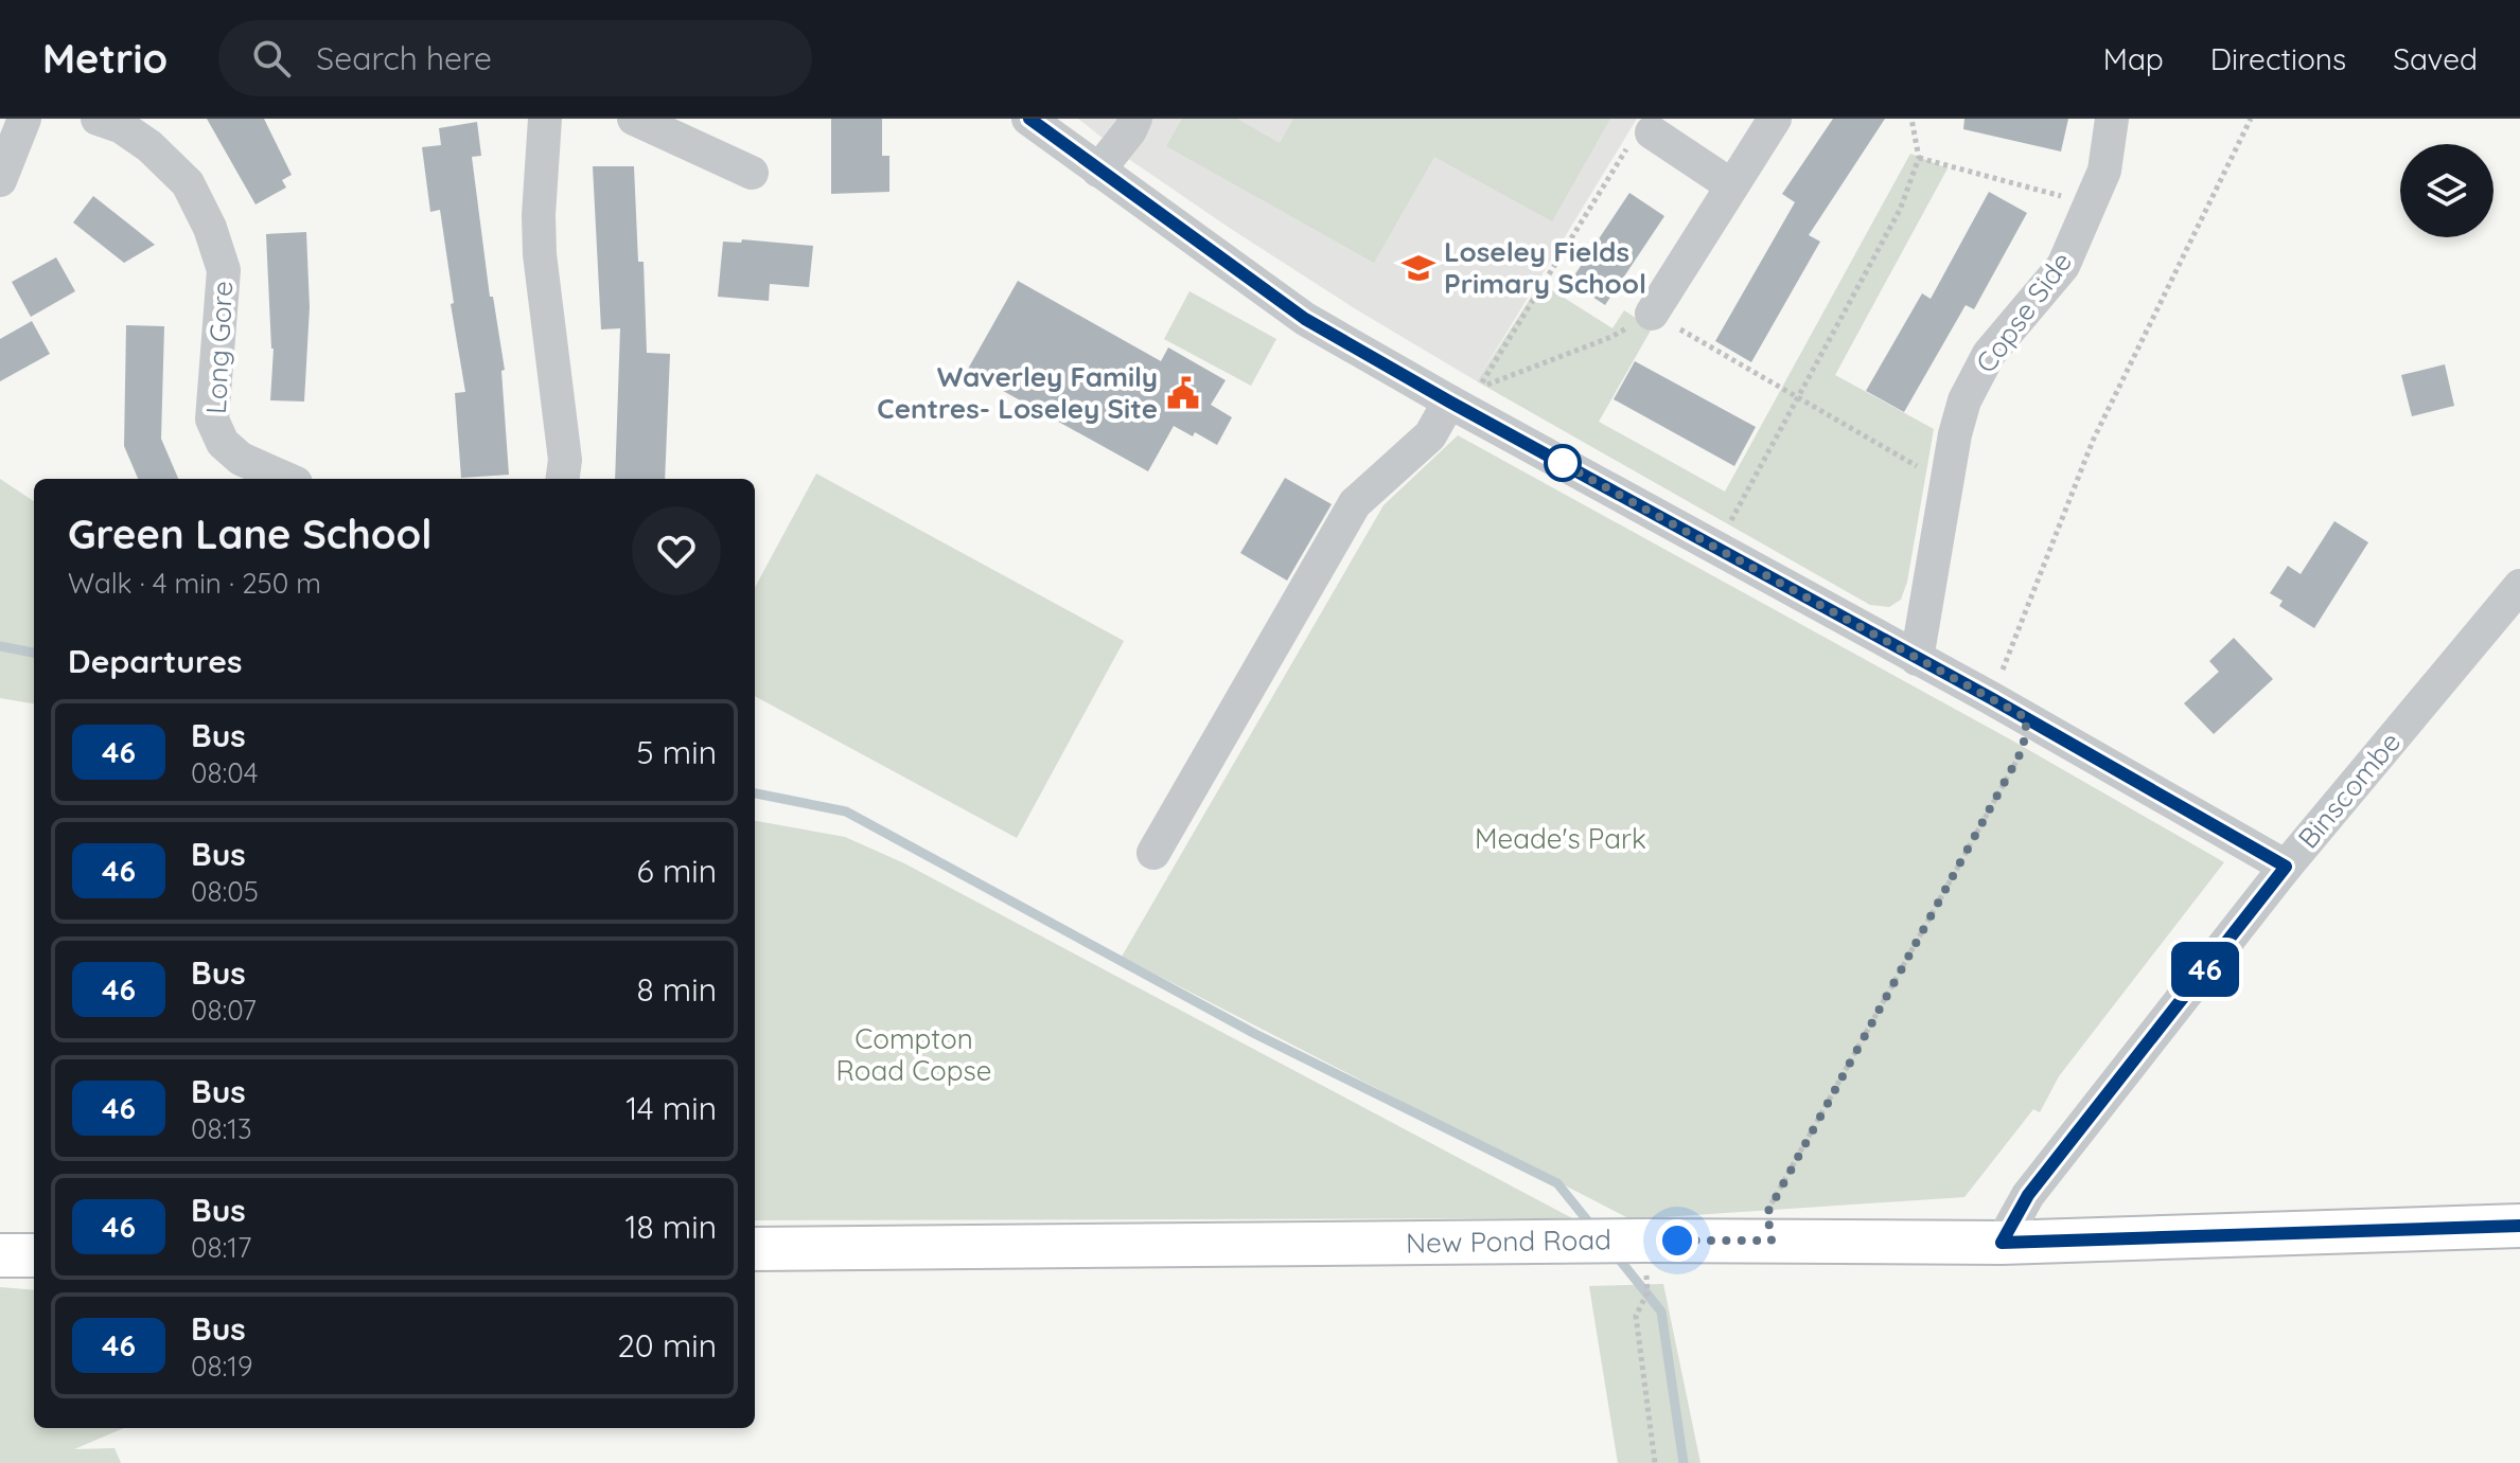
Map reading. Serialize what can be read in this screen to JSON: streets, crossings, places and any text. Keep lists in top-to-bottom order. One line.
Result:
{"streets":{"main road":["New Pond Road"],"street":["Copse Side","Long Gore","Binscombe"]},"crossings":[["Binscombe","New Pond Road"]],"parks":["Meade's Park","Compton Road Copse"],"places":{"school or university":["Loseley Fields Primary School"],"public building":["Waverley Family Centres- Loseley Site"]},"lines":["bus line 46"],"page":{"header":"Metrio","search":"Search here","nav":["Map","Directions","Saved"],"on_map":"46","heading":[["Green Lane School","Walk · 4 min · 250 m"],"Departures"],"list":[{"mark":"46","name":"Bus","note":"08:04","value":"5 min"},{"mark":"46","name":"Bus","note":"08:05","value":"6 min"},{"mark":"46","name":"Bus","note":"08:07","value":"8 min"},{"mark":"46","name":"Bus","note":"08:13","value":"14 min"},{"mark":"46","name":"Bus","note":"08:17","value":"18 min"},{"mark":"46","name":"Bus","note":"08:19","value":"20 min"}]}}
